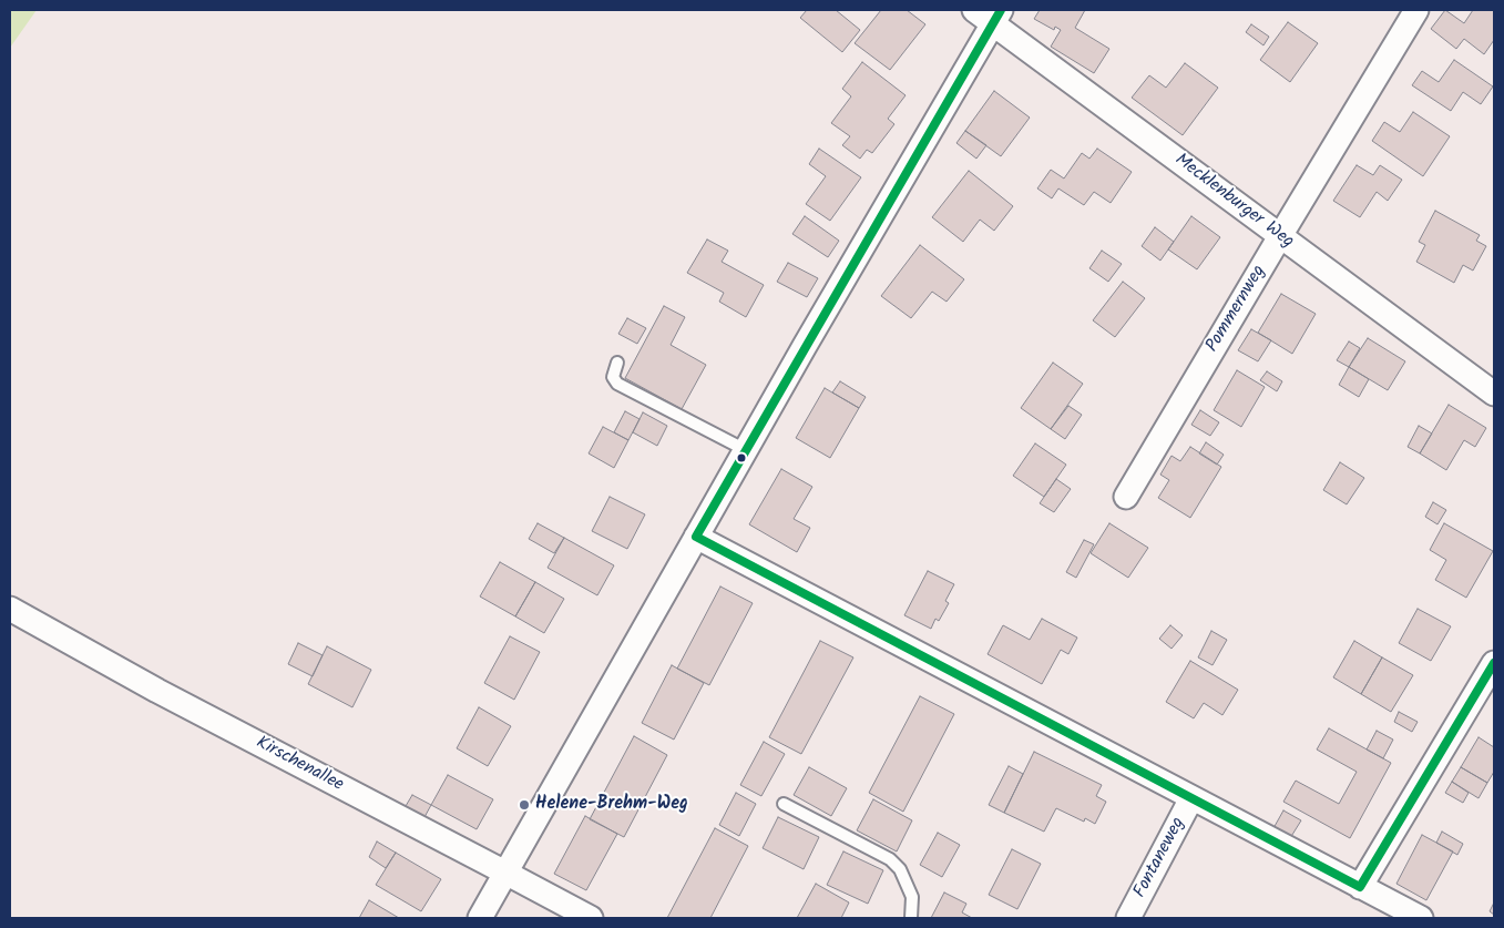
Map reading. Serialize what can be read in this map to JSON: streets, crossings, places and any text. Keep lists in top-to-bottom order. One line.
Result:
{"streets":{"street":["Mecklenburger Weg","Pommernweg","Kirschenallee","Fontaneweg"]},"crossings":[["Mecklenburger Weg","Pommernweg"]],"places":["Helene-Brehm-Weg"]}
